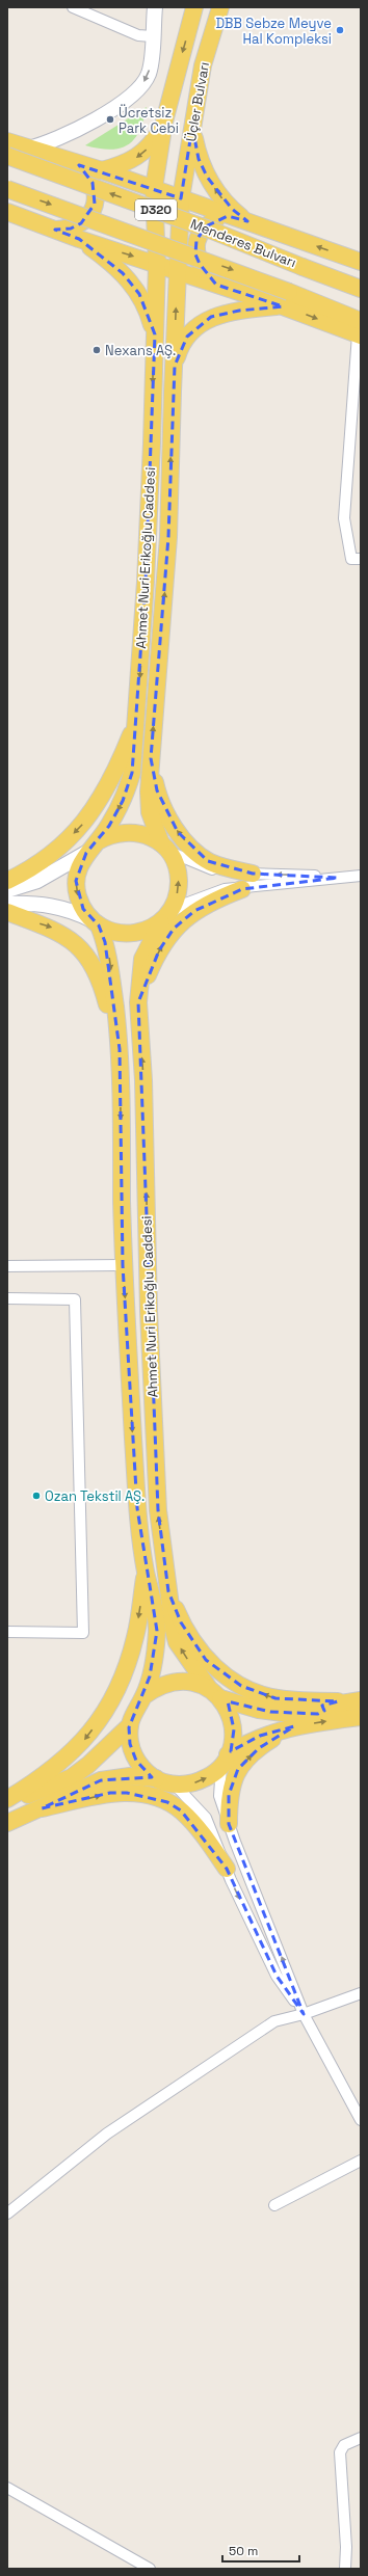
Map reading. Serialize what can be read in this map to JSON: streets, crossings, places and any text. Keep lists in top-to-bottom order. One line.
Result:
{"streets":{"main road":["Üçler Bulvarı","D320","Menderes Bulvarı","Ahmet Nuri Erikoğlu Caddesi"]},"crossings":[["Üçler Bulvarı","Ahmet Nuri Erikoğlu Caddesi"]],"places":["DBB Sebze Meyve Hal Kompleksi","Ücretsiz Park Cebi","Nexans AŞ.","Ozan Tekstil AŞ."],"scale_bar":"50 m"}
